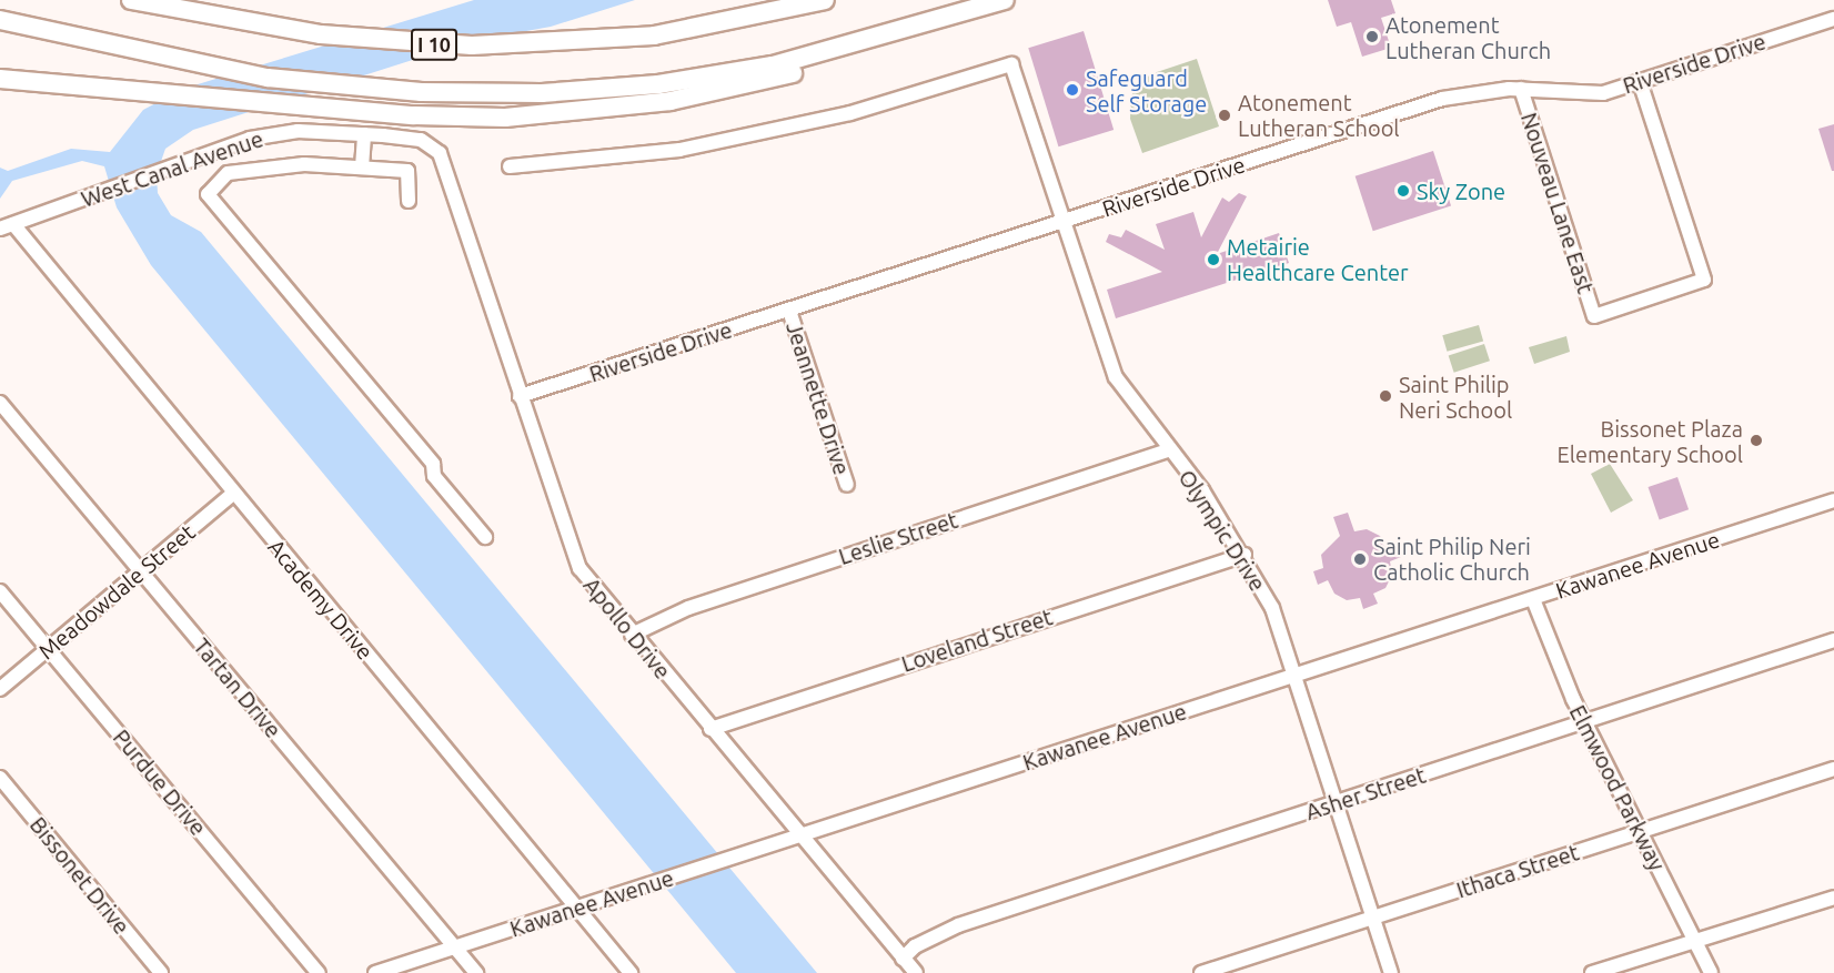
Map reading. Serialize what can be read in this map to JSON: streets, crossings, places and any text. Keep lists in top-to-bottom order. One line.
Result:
{"streets":{"highway":["I 10"],"street":["Riverside Drive","West Canal Avenue","Nouveau Lane East","Jeannette Drive","Olympic Drive","Leslie Street","Kawanee Avenue","Meadowdale Street","Academy Drive","Apollo Drive","Loveland Street","Tartan Drive","Purdue Drive","Elmwood Parkway","Asher Street","Ithaca Street","Bissonet Drive"]},"crossings":[["Riverside Drive","Nouveau Lane East"],["Riverside Drive","Jeannette Drive"],["Riverside Drive","Olympic Drive"],["Riverside Drive","Apollo Drive"],["West Canal Avenue","Academy Drive"],["West Canal Avenue","Apollo Drive"],["Olympic Drive","Leslie Street"],["Olympic Drive","Kawanee Avenue"],["Olympic Drive","Loveland Street"],["Olympic Drive","Asher Street"],["Olympic Drive","Ithaca Street"],["Leslie Street","Apollo Drive"],["Kawanee Avenue","Academy Drive"],["Kawanee Avenue","Apollo Drive"],["Kawanee Avenue","Tartan Drive"],["Kawanee Avenue","Elmwood Parkway"],["Meadowdale Street","Academy Drive"],["Meadowdale Street","Tartan Drive"],["Meadowdale Street","Purdue Drive"],["Apollo Drive","Loveland Street"],["Apollo Drive","Asher Street"],["Elmwood Parkway","Asher Street"],["Elmwood Parkway","Ithaca Street"]],"places":["Atonement Lutheran Church","Safeguard Self Storage","Atonement Lutheran School","Sky Zone","Metairie Healthcare Center","Saint Philip Neri School","Bissonet Plaza Elementary School","Saint Philip Neri Catholic Church"]}
